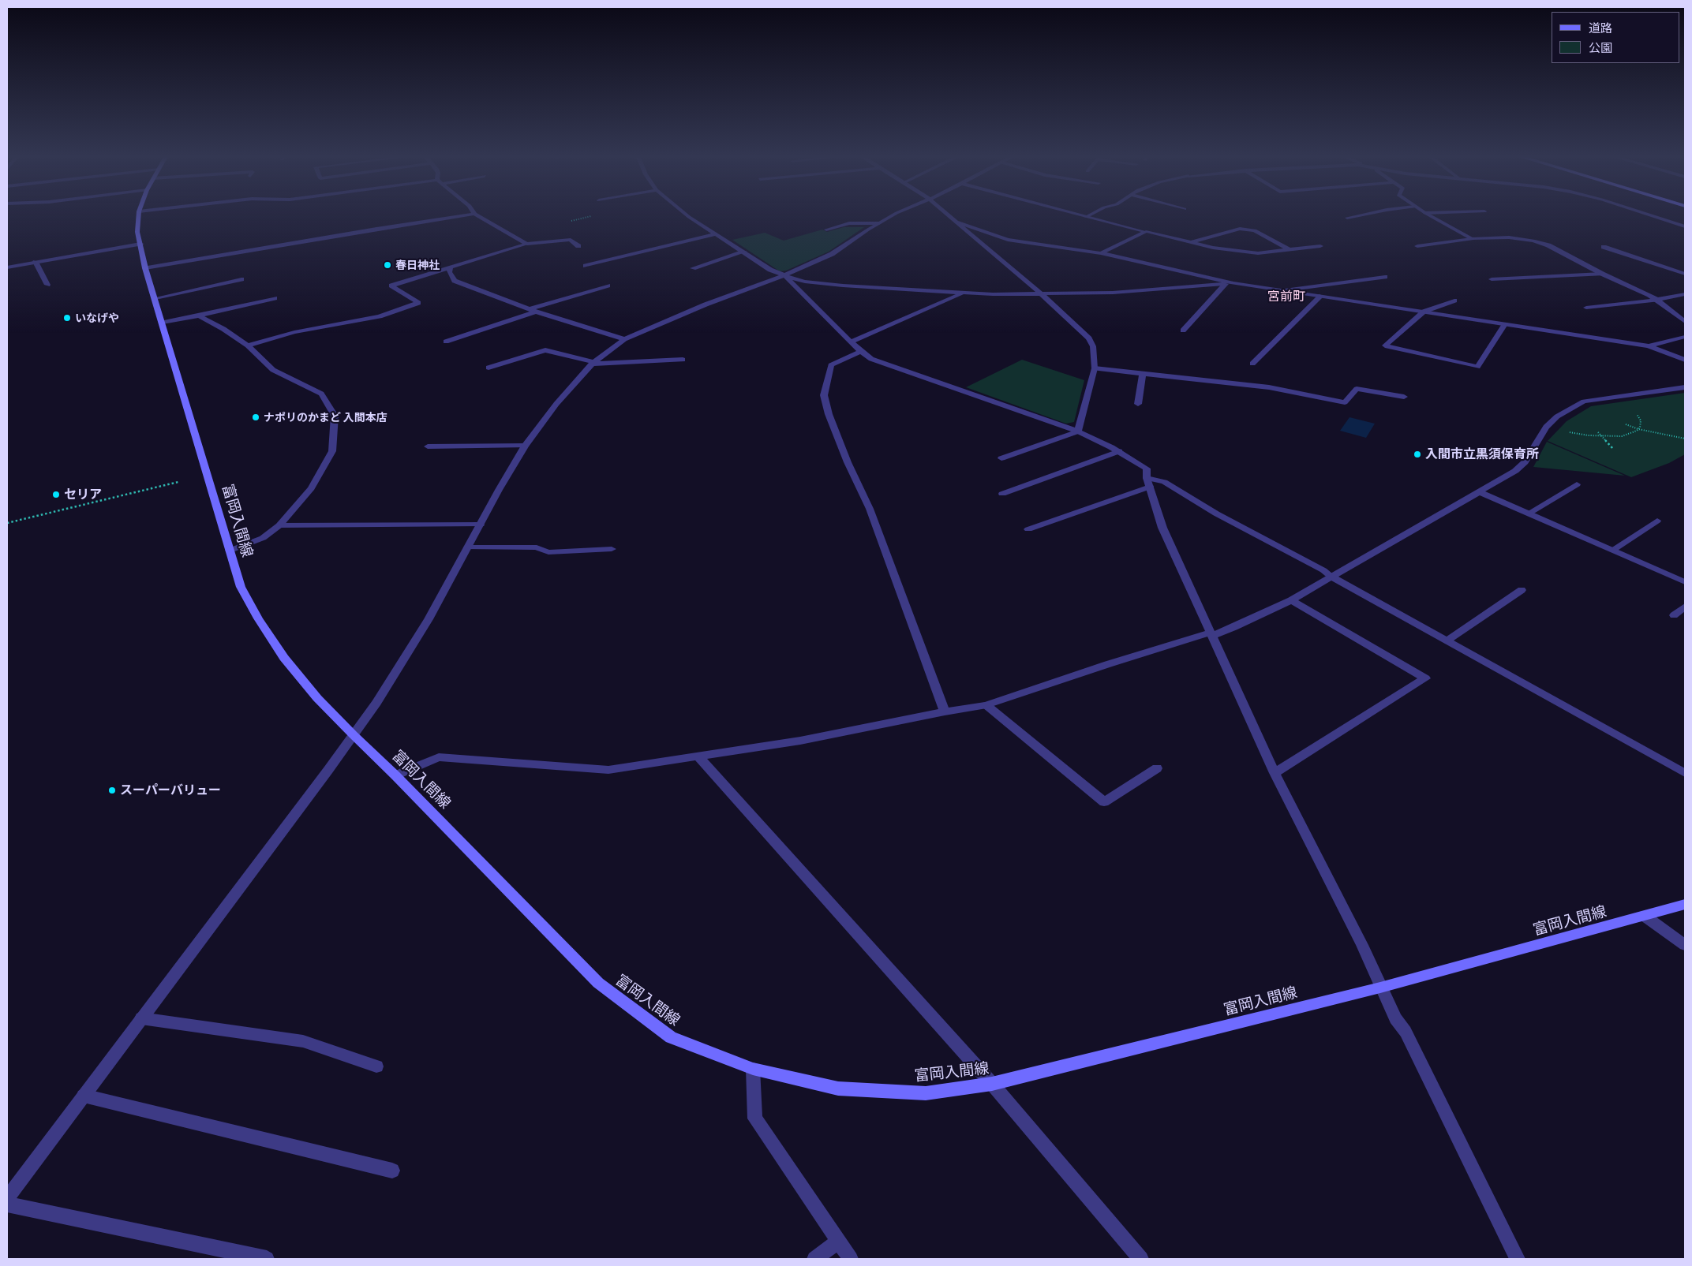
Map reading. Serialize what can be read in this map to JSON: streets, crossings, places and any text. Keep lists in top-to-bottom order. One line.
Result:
{"streets":{"main road":["富岡入間線"]},"districts":["宮前町"],"places":["春日神社","いなげや","ナポリのかまど 入間本店","入間市立黒須保育所","セリア","スーパーバリュー"],"legend":["道路","公園"]}
